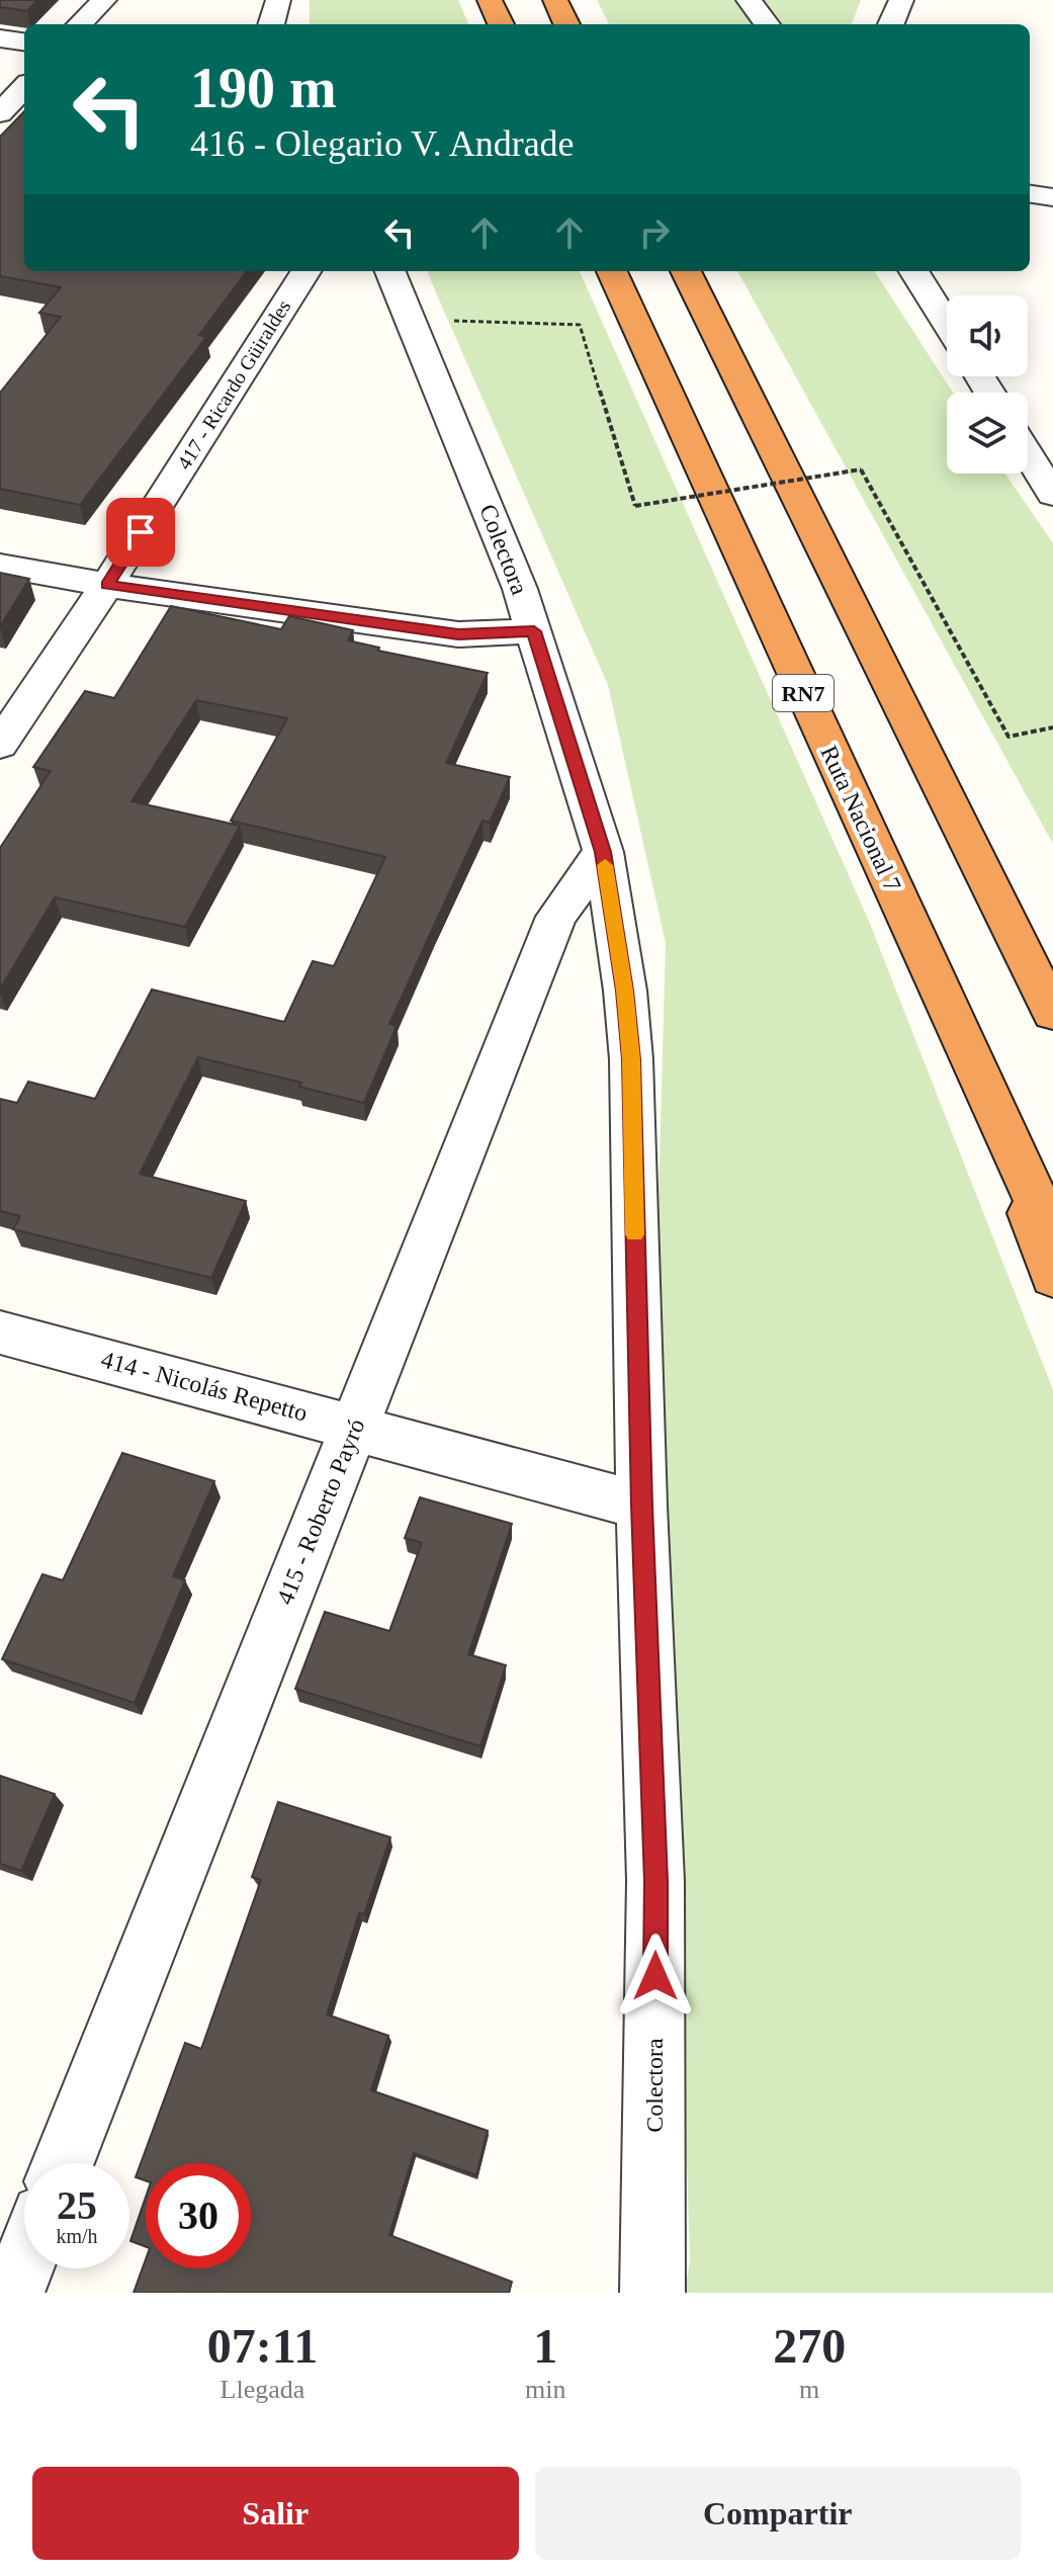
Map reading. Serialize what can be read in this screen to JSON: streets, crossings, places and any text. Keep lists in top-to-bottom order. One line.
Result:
{"streets":{"highway":["RN7","Ruta Nacional 7"],"street":["417 - Ricardo Güiraldes","Colectora","414 - Nicolás Repetto","415 - Roberto Payró"]},"crossings":[["Colectora","414 - Nicolás Repetto"],["Colectora","415 - Roberto Payró"],["414 - Nicolás Repetto","415 - Roberto Payró"]],"page":{"turn":["190 m","416 - Olegario V. Andrade"],"speed":"25 km/h","limit":"30","eta":["07:11","Llegada","1","min","270","m"],"buttons":["Salir","Compartir"]}}
